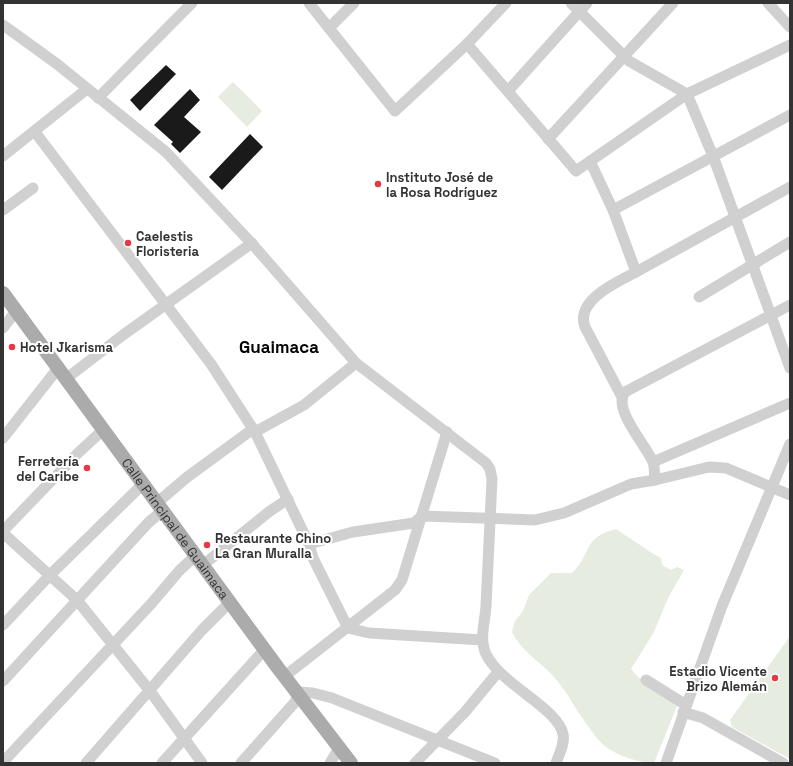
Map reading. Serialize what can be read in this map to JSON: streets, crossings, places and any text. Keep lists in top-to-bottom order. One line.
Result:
{"streets":{"main road":["Calle Principal de Guaimaca"]},"districts":["Guaimaca"],"places":["Instituto José de la Rosa Rodríguez","Caelestis Floristeria","Hotel Jkarisma","Ferretería del Caribe","Restaurante Chino La Gran Muralla","Estadio Vicente Brizo Alemán"]}
